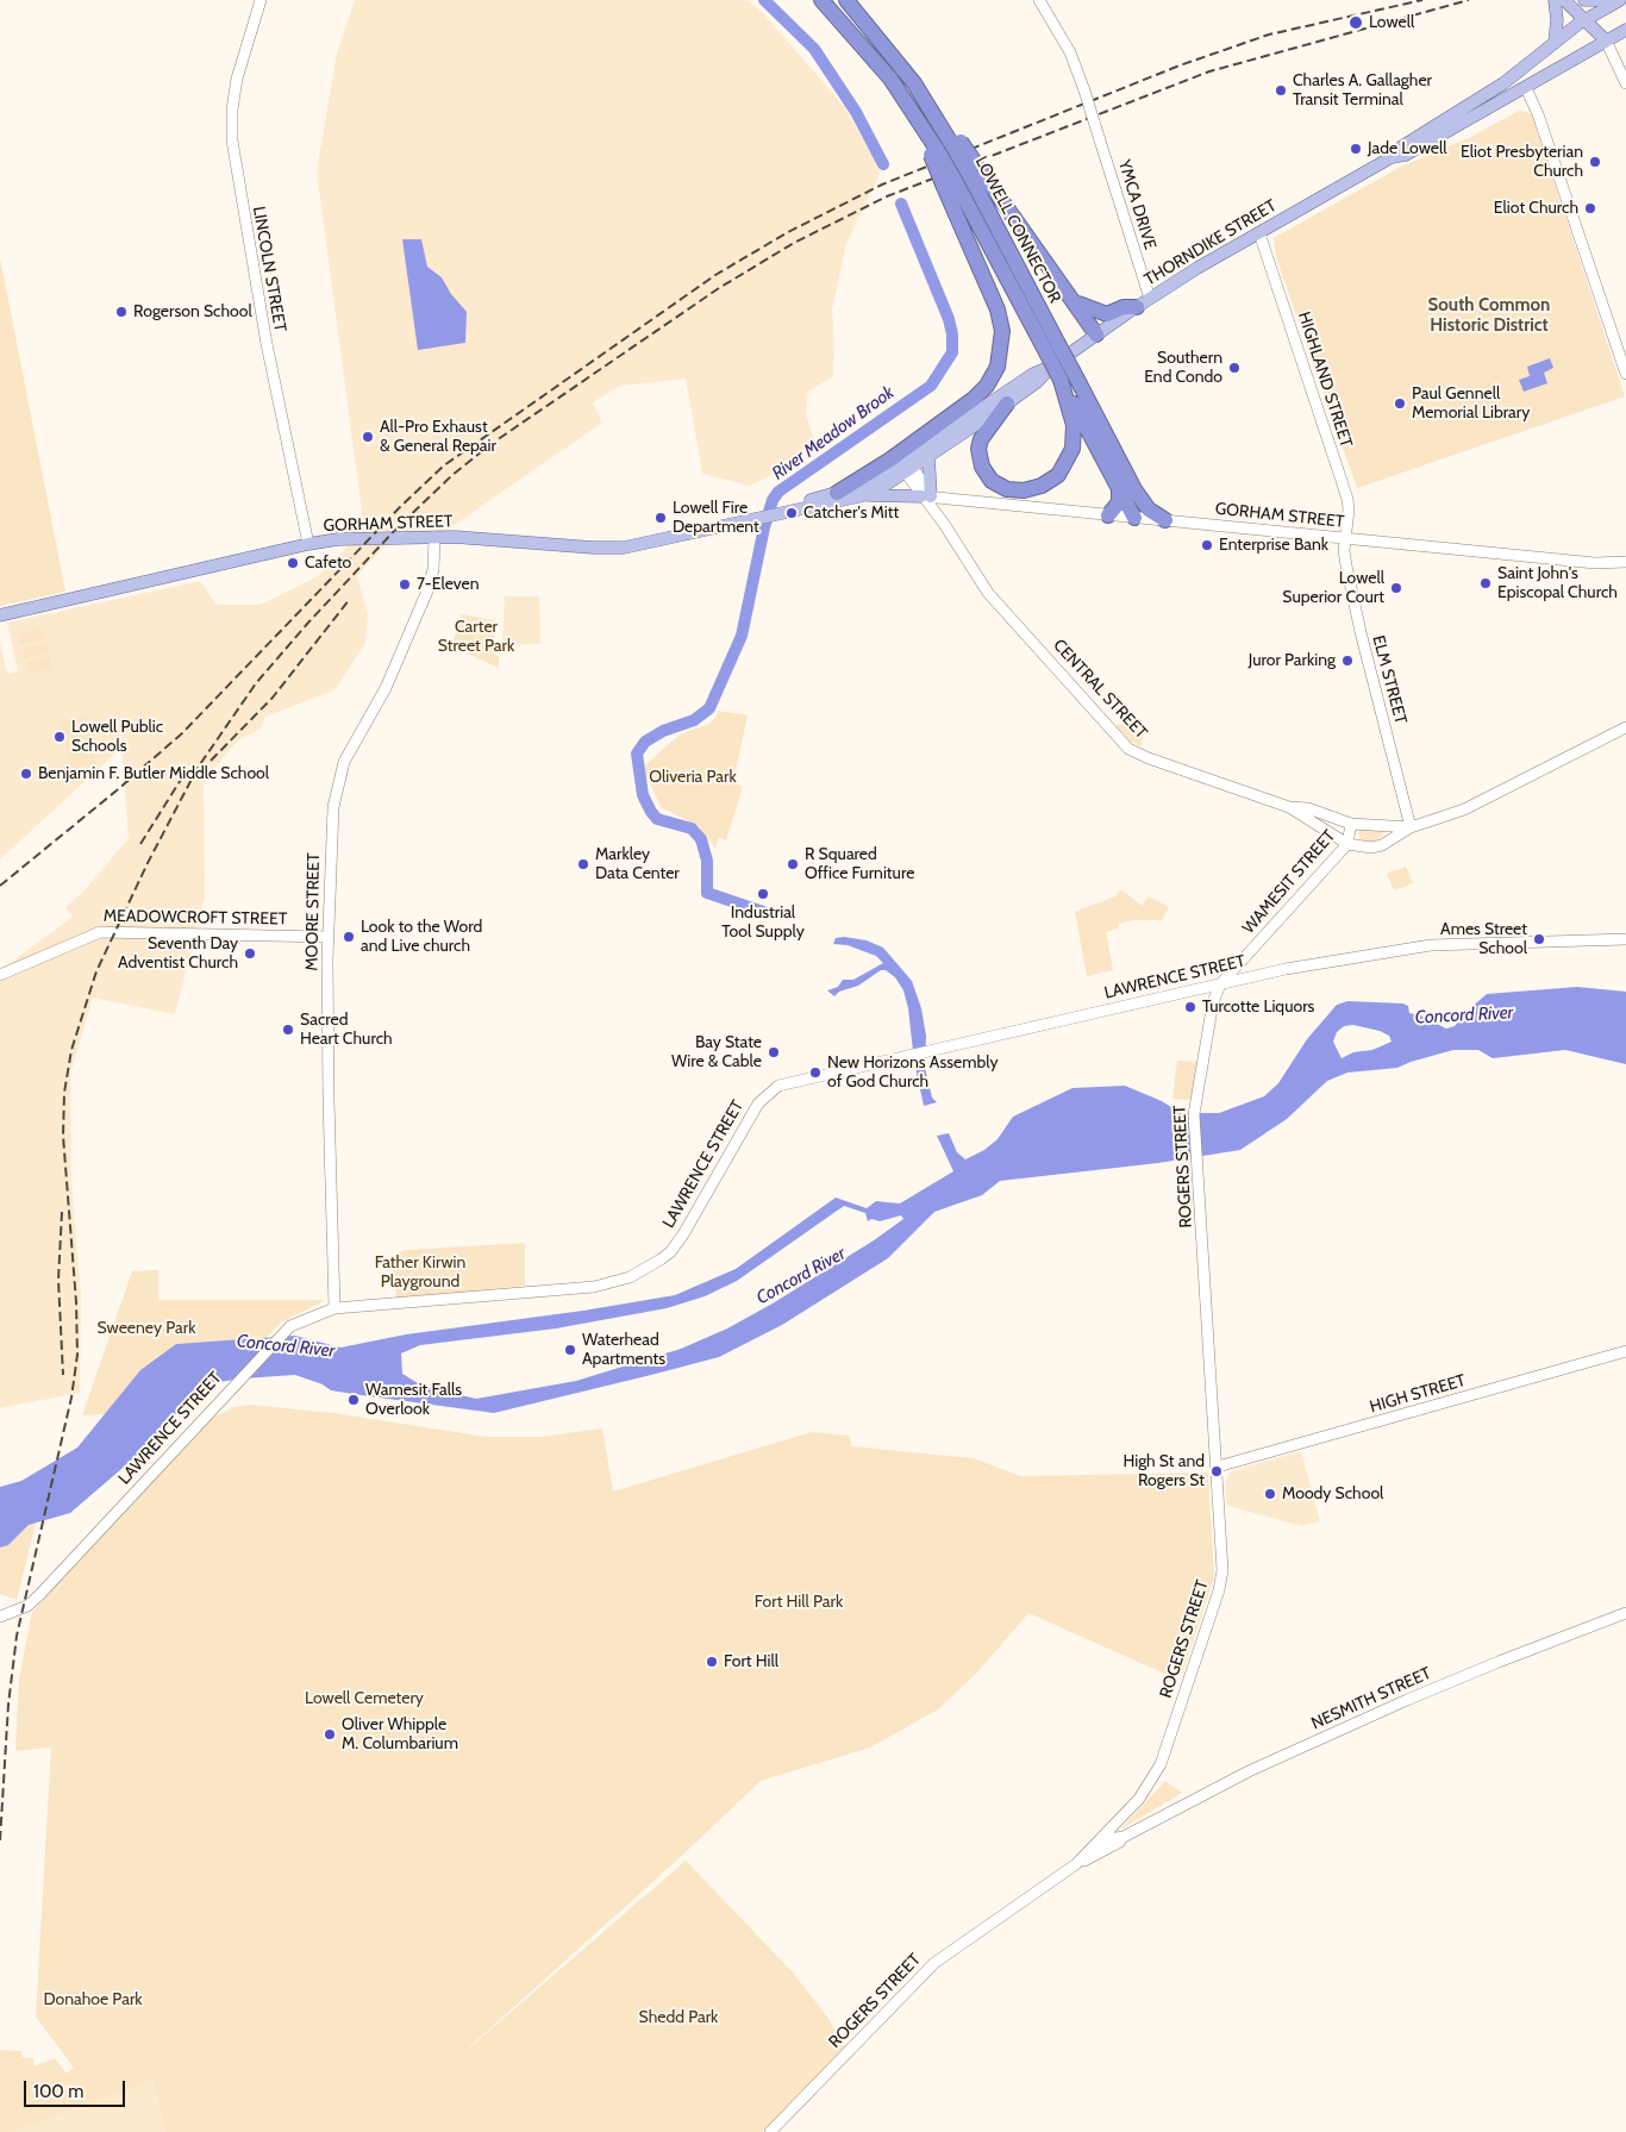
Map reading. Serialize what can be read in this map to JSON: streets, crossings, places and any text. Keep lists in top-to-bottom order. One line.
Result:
{"streets":{"highway":["LOWELL CONNECTOR"],"main road":["THORNDIKE STREET","GORHAM STREET"],"street":["YMCA DRIVE","LINCOLN STREET","HIGHLAND STREET","ELM STREET","CENTRAL STREET","WAMESIT STREET","MOORE STREET","MEADOWCROFT STREET","LAWRENCE STREET","ROGERS STREET","HIGH STREET","NESMITH STREET"]},"crossings":[["YMCA DRIVE","THORNDIKE STREET"],["LOWELL CONNECTOR","THORNDIKE STREET"],["THORNDIKE STREET","HIGHLAND STREET"],["THORNDIKE STREET","GORHAM STREET"],["LINCOLN STREET","GORHAM STREET"],["HIGHLAND STREET","GORHAM STREET"],["HIGHLAND STREET","ELM STREET"],["GORHAM STREET","ELM STREET"],["GORHAM STREET","CENTRAL STREET"],["GORHAM STREET","MOORE STREET"],["ELM STREET","CENTRAL STREET"],["CENTRAL STREET","WAMESIT STREET"],["WAMESIT STREET","LAWRENCE STREET"],["WAMESIT STREET","ROGERS STREET"],["MOORE STREET","MEADOWCROFT STREET"],["MOORE STREET","LAWRENCE STREET"],["LAWRENCE STREET","ROGERS STREET"],["ROGERS STREET","HIGH STREET"],["ROGERS STREET","NESMITH STREET"]],"districts":["South Common Historic District"],"water":["River Meadow Brook","Concord River"],"parks":["Carter Street Park","Oliveria Park","Father Kirwin Playground","Sweeney Park","Fort Hill Park","Lowell Cemetery","Donahoe Park","Shedd Park"],"places":["Lowell","Charles A. Gallagher Transit Terminal","Jade Lowell","Eliot Presbyterian Church","Eliot Church","Rogerson School","Southern End Condo","Paul Gennell Memorial Library","All-Pro Exhaust & General Repair","Catcher's Mitt","Lowell Fire Department","Enterprise Bank","Cafeto","Saint John's Episcopal Church","7-Eleven","Lowell Superior Court","Juror Parking","Lowell Public Schools","Benjamin F. Butler Middle School","Markley Data Center","R Squared Office Furniture","Industrial Tool Supply","Look to the Word and Live church","Ames Street School","Seventh Day Adventist Church","Turcotte Liquors","Sacred Heart Church","Bay State Wire & Cable","New Horizons Assembly of God Church","Waterhead Apartments","Wamesit Falls Overlook","High St and Rogers St","Moody School","Fort Hill","Oliver Whipple M. Columbarium"],"scale_bar":"100 m"}
